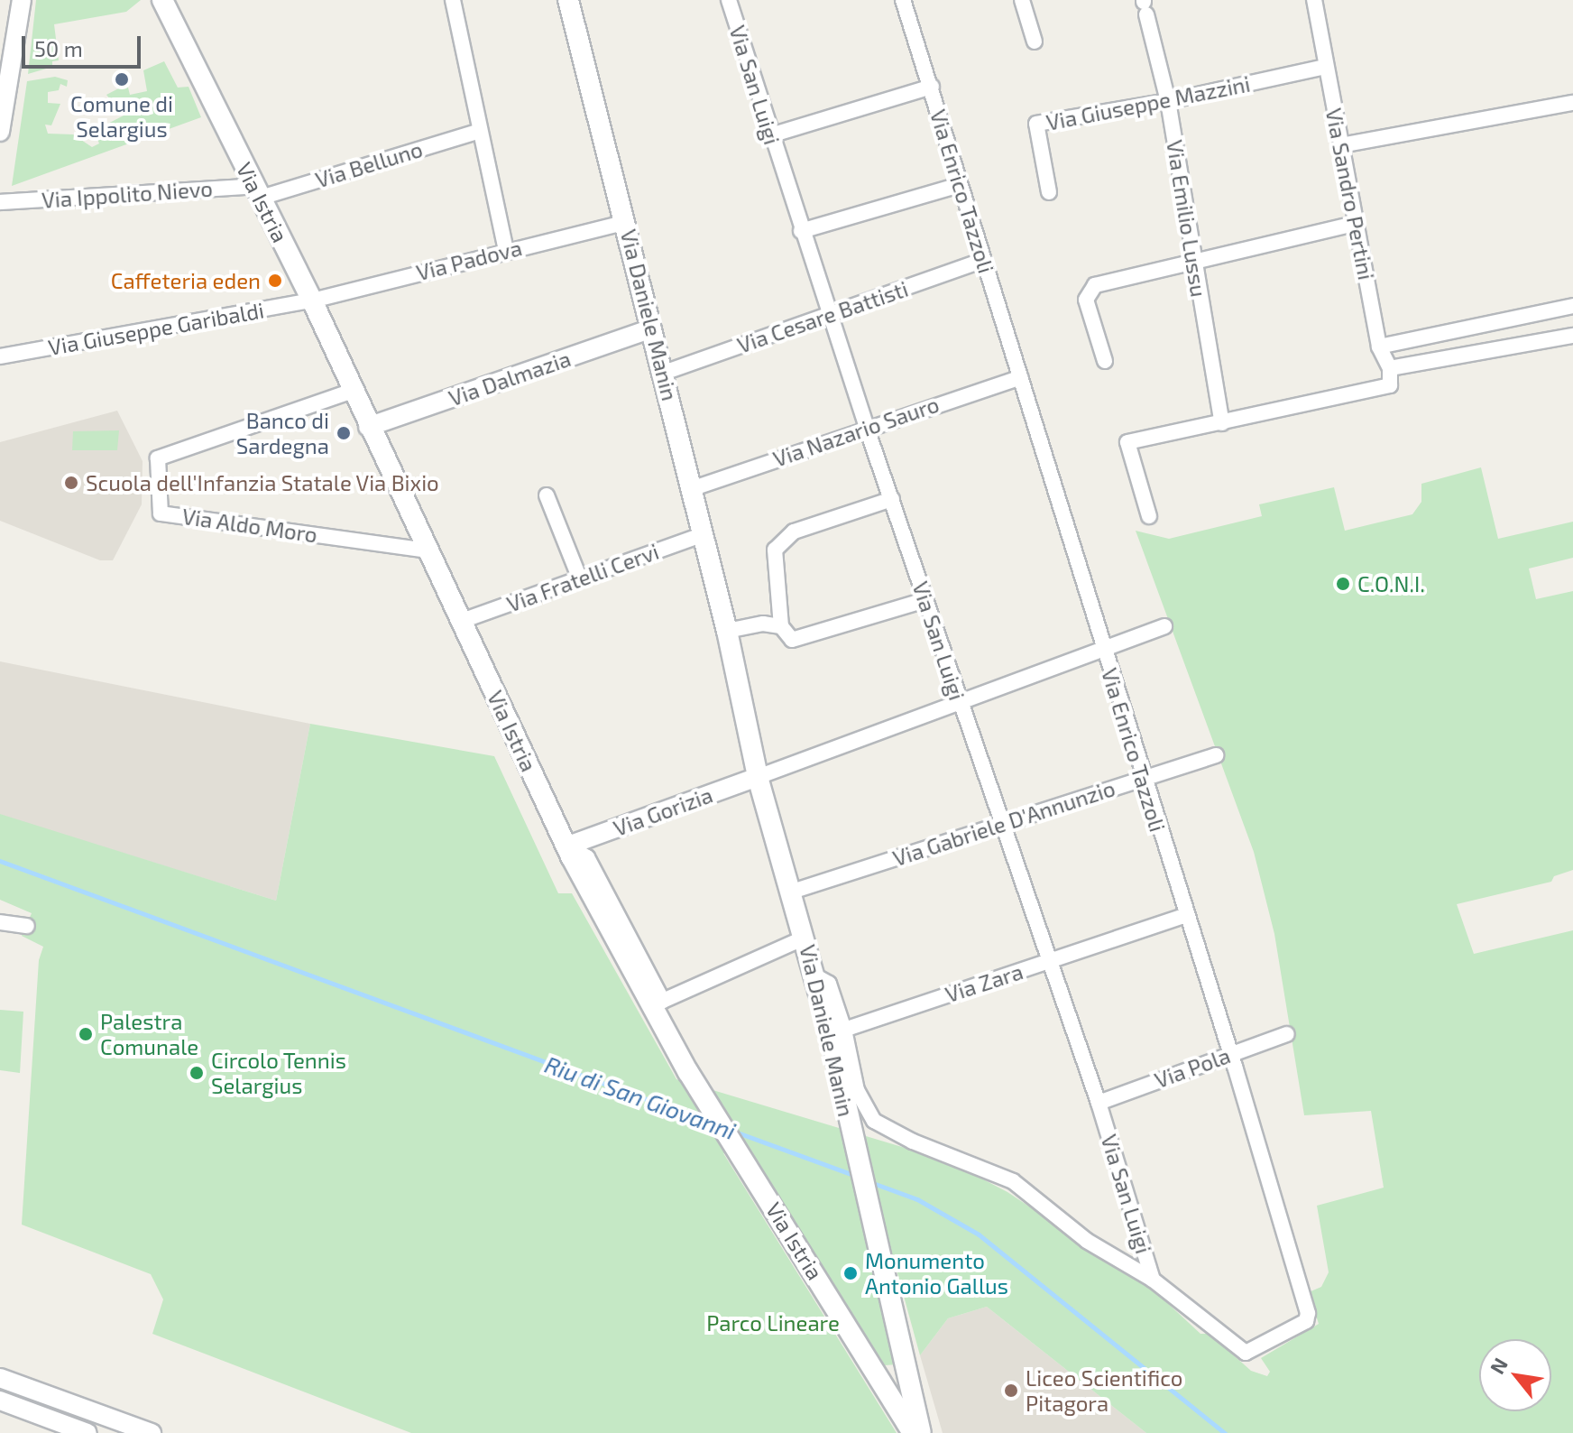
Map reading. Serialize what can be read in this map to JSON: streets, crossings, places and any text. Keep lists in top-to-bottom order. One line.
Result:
{"streets":{"main road":["Via Istria","Via Daniele Manin"],"street":["Via San Luigi","Via Giuseppe Mazzini","Via Belluno","Via Enrico Tazzoli","Via Ippolito Nievo","Via Sandro Pertini","Via Emilio Lussu","Via Padova","Via Cesare Battisti","Via Giuseppe Garibaldi","Via Dalmazia","Via Nazario Sauro","Via Aldo Moro","Via Fratelli Cervi","Via Gorizia","Via Gabriele D'Annunzio","Via Zara","Via Pola"]},"crossings":[["Via San Luigi","Via Enrico Tazzoli"],["Via San Luigi","Via Cesare Battisti"],["Via San Luigi","Via Nazario Sauro"],["Via San Luigi","Via Gabriele D'Annunzio"],["Via San Luigi","Via Zara"],["Via San Luigi","Via Pola"],["Via Giuseppe Mazzini","Via Sandro Pertini"],["Via Giuseppe Mazzini","Via Emilio Lussu"],["Via Belluno","Via Ippolito Nievo"],["Via Belluno","Via Istria"],["Via Enrico Tazzoli","Via Cesare Battisti"],["Via Enrico Tazzoli","Via Nazario Sauro"],["Via Enrico Tazzoli","Via Gabriele D'Annunzio"],["Via Enrico Tazzoli","Via Zara"],["Via Enrico Tazzoli","Via Pola"],["Via Ippolito Nievo","Via Istria"],["Via Sandro Pertini","Via Emilio Lussu"],["Via Istria","Via Padova"],["Via Istria","Via Giuseppe Garibaldi"],["Via Istria","Via Dalmazia"],["Via Istria","Via Aldo Moro"],["Via Istria","Via Fratelli Cervi"],["Via Istria","Via Gorizia"],["Via Padova","Via Daniele Manin"],["Via Padova","Via Giuseppe Garibaldi"],["Via Daniele Manin","Via Cesare Battisti"],["Via Daniele Manin","Via Dalmazia"],["Via Daniele Manin","Via Nazario Sauro"],["Via Daniele Manin","Via Fratelli Cervi"],["Via Daniele Manin","Via Gorizia"],["Via Daniele Manin","Via Gabriele D'Annunzio"]],"water":["Riu di San Giovanni"],"parks":["Parco Lineare"],"places":["Comune di Selargius","Caffeteria eden","Banco di Sardegna","Scuola dell'Infanzia Statale Via Bixio","C.O.N.I.","Palestra Comunale","Circolo Tennis Selargius","Monumento Antonio Gallus","Liceo Scientifico Pitagora"],"scale_bar":"50 m","north":"top left"}
